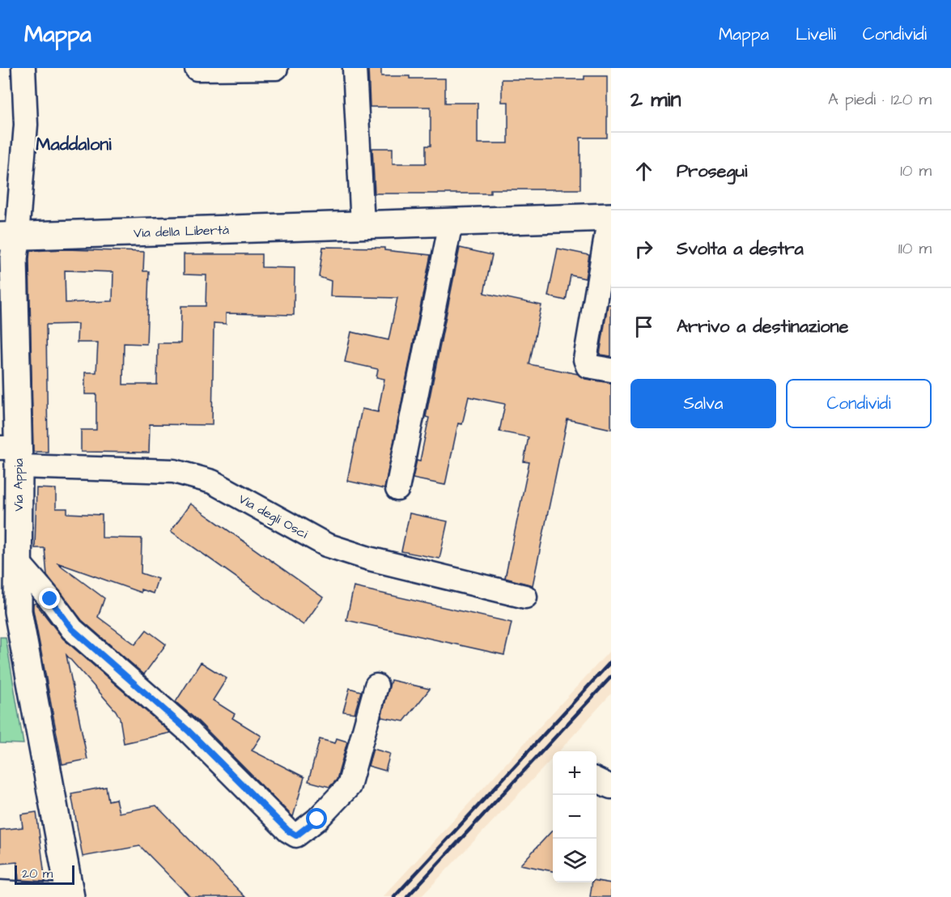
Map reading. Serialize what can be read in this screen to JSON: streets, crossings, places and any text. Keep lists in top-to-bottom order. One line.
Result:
{"streets":{"street":["Via della Libertà","Via Appia","Via degli Osci"]},"crossings":[["Via della Libertà","Via Appia"],["Via Appia","Via degli Osci"]],"districts":["Maddaloni"],"scale_bar":"20 m","page":{"header":"Mappa","nav":["Mappa","Livelli","Condividi"],"heading":["2 min","A piedi · 120 m"],"list":[["Prosegui","10 m"],["Svolta a destra","110 m"],"Arrivo a destinazione"],"buttons":["Salva","Condividi"],"map_buttons":["+","−"],"scale":"20 m"}}
